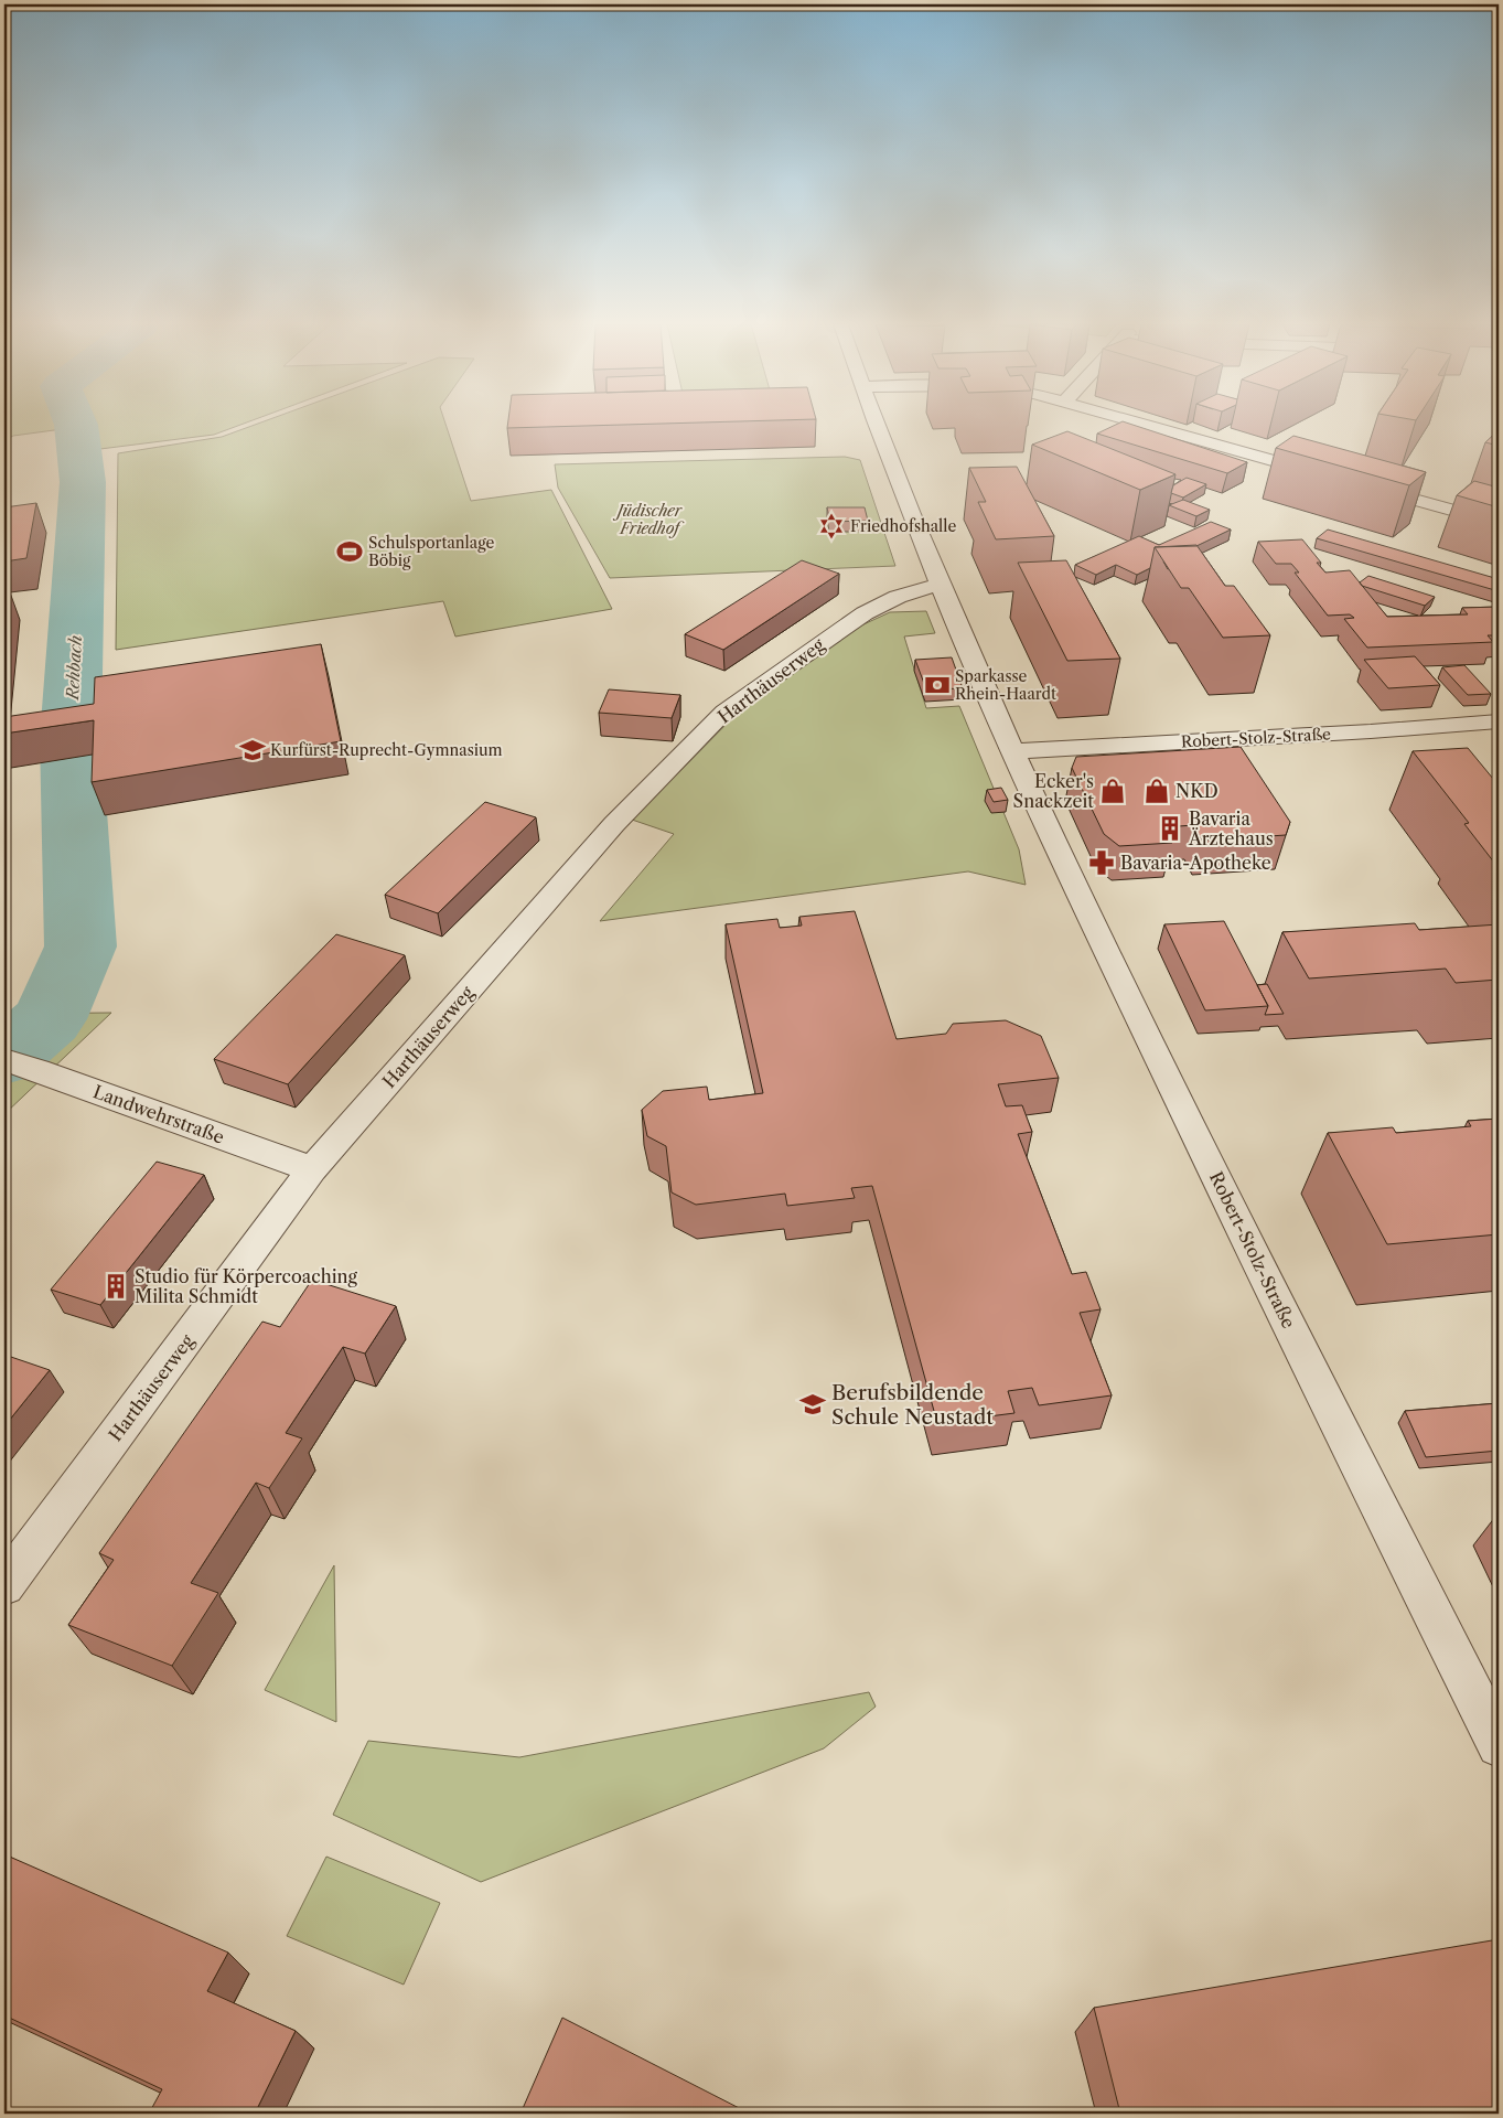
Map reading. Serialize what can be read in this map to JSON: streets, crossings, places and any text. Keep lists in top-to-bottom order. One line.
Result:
{"streets":{"street":["Harthäuserweg","Robert-Stolz-Straße","Landwehrstraße"]},"crossings":[["Harthäuserweg","Robert-Stolz-Straße"],["Harthäuserweg","Landwehrstraße"]],"water":["Rehbach"],"parks":["Jüdischer Friedhof"],"places":{"synagogue":["Friedhofshalle"],"sports":["Schulsportanlage Böbig"],"bank":["Sparkasse Rhein-Haardt"],"school or university":["Kurfürst-Ruprecht-Gymnasium","Berufsbildende Schule Neustadt"],"shop":["Ecker's Snackzeit","NKD"],"building":["Bavaria Ärztehaus","Studio für Körpercoaching Milita Schmidt"],"pharmacy":["Bavaria-Apotheke"]}}
